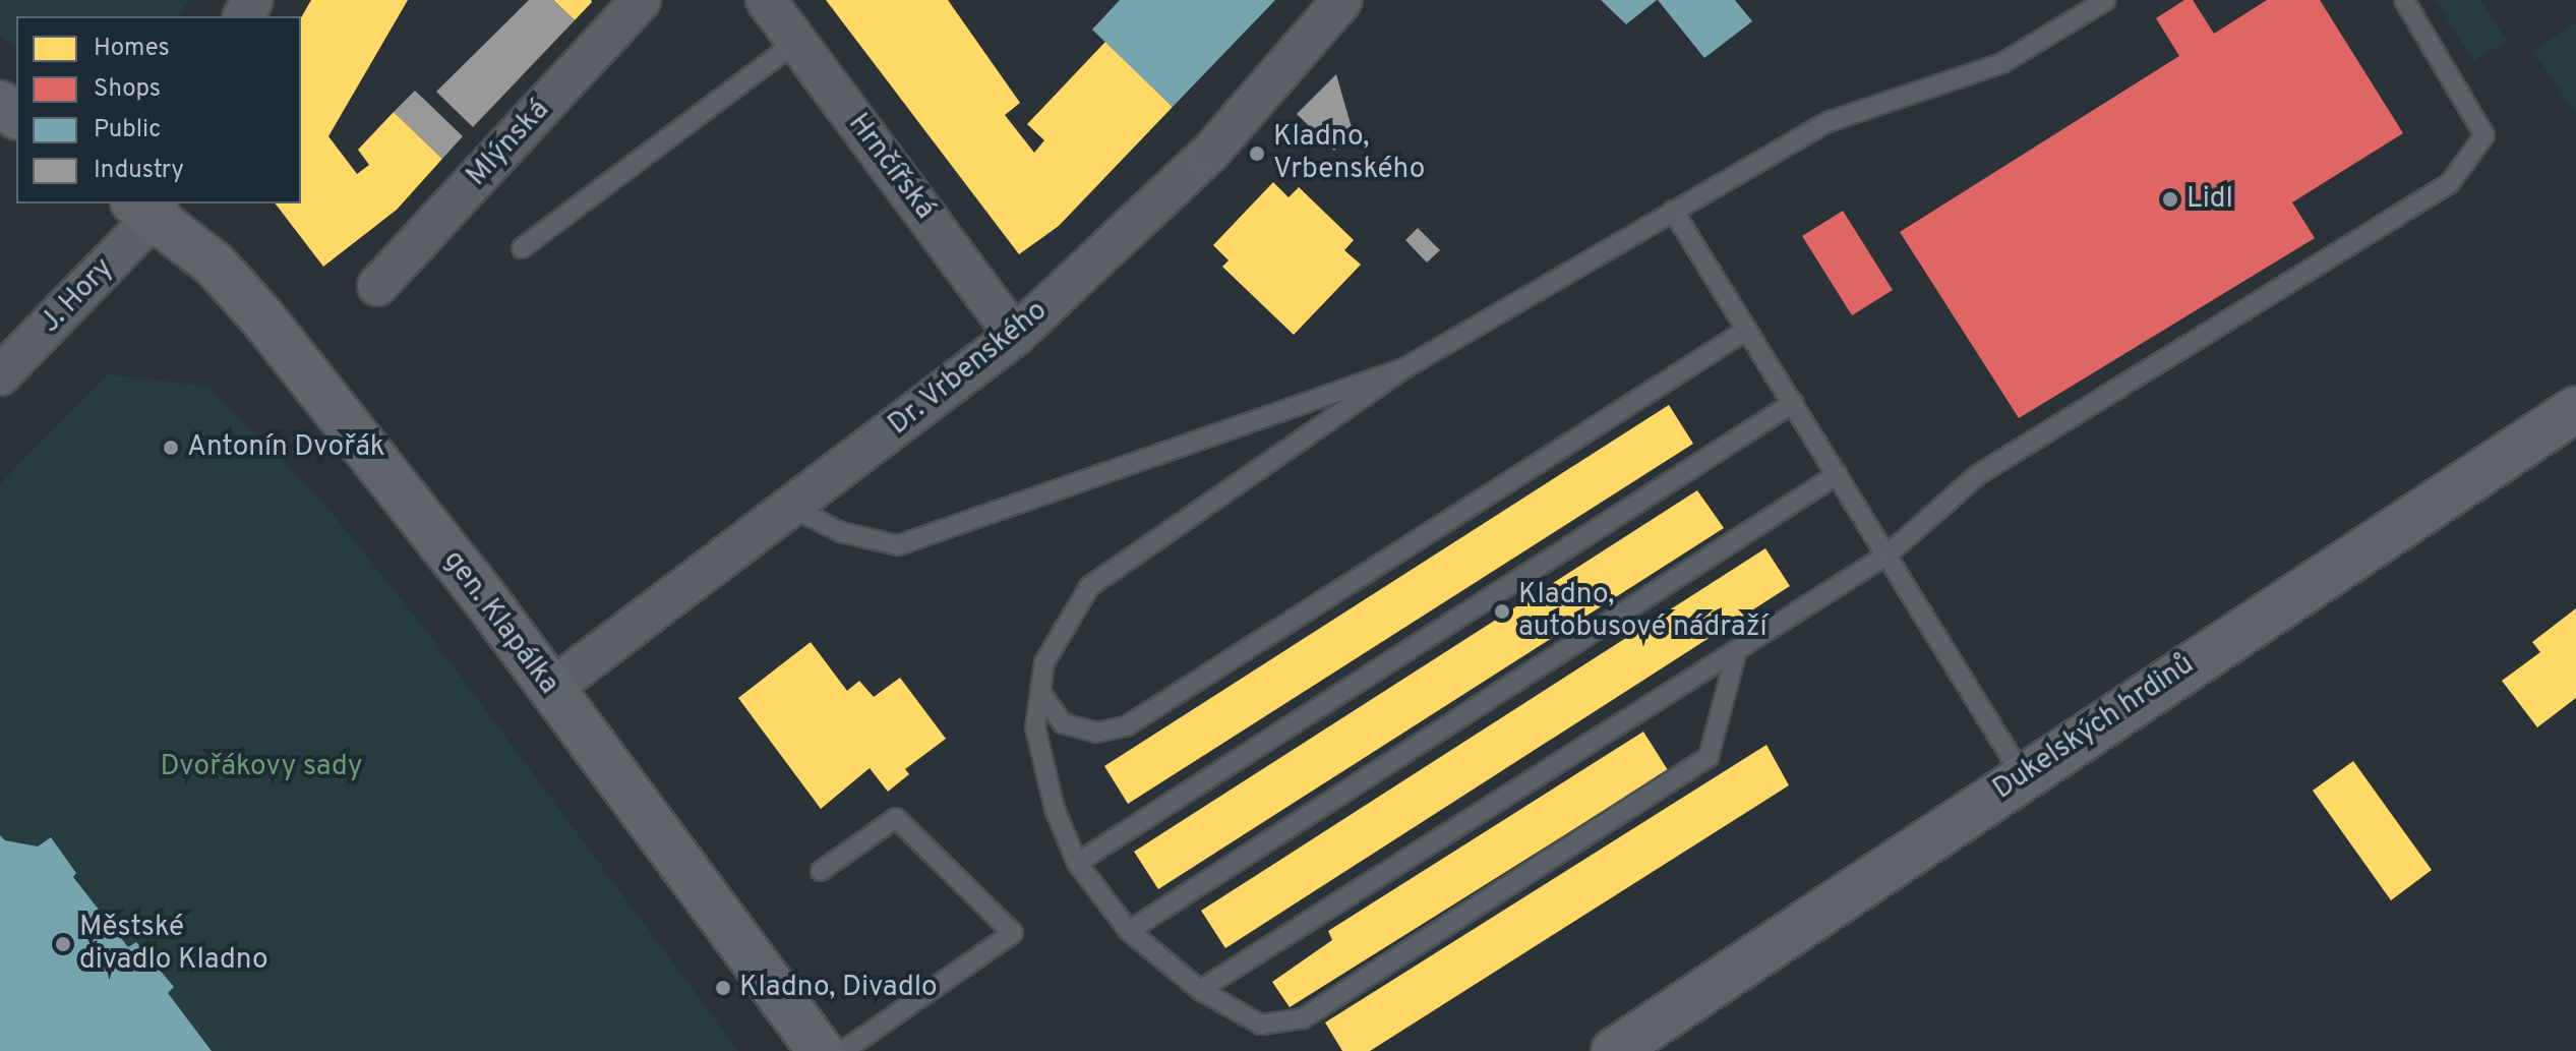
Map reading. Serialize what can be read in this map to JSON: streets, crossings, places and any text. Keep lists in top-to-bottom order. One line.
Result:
{"streets":{"main road":["gen. Klapálka","Dukelských hrdinů"],"street":["Mlýnská","Hrnčířská","J. Hory","Dr. Vrbenského"]},"crossings":[["Hrnčířská","Dr. Vrbenského"],["J. Hory","gen. Klapálka"],["Dr. Vrbenského","gen. Klapálka"]],"parks":["Dvořákovy sady"],"places":["Kladno, Vrbenského","Lidl","Antonín Dvořák","Kladno, autobusové nádraží","Městské divadlo Kladno","Kladno, Divadlo"],"legend":["Homes","Shops","Public","Industry"]}
